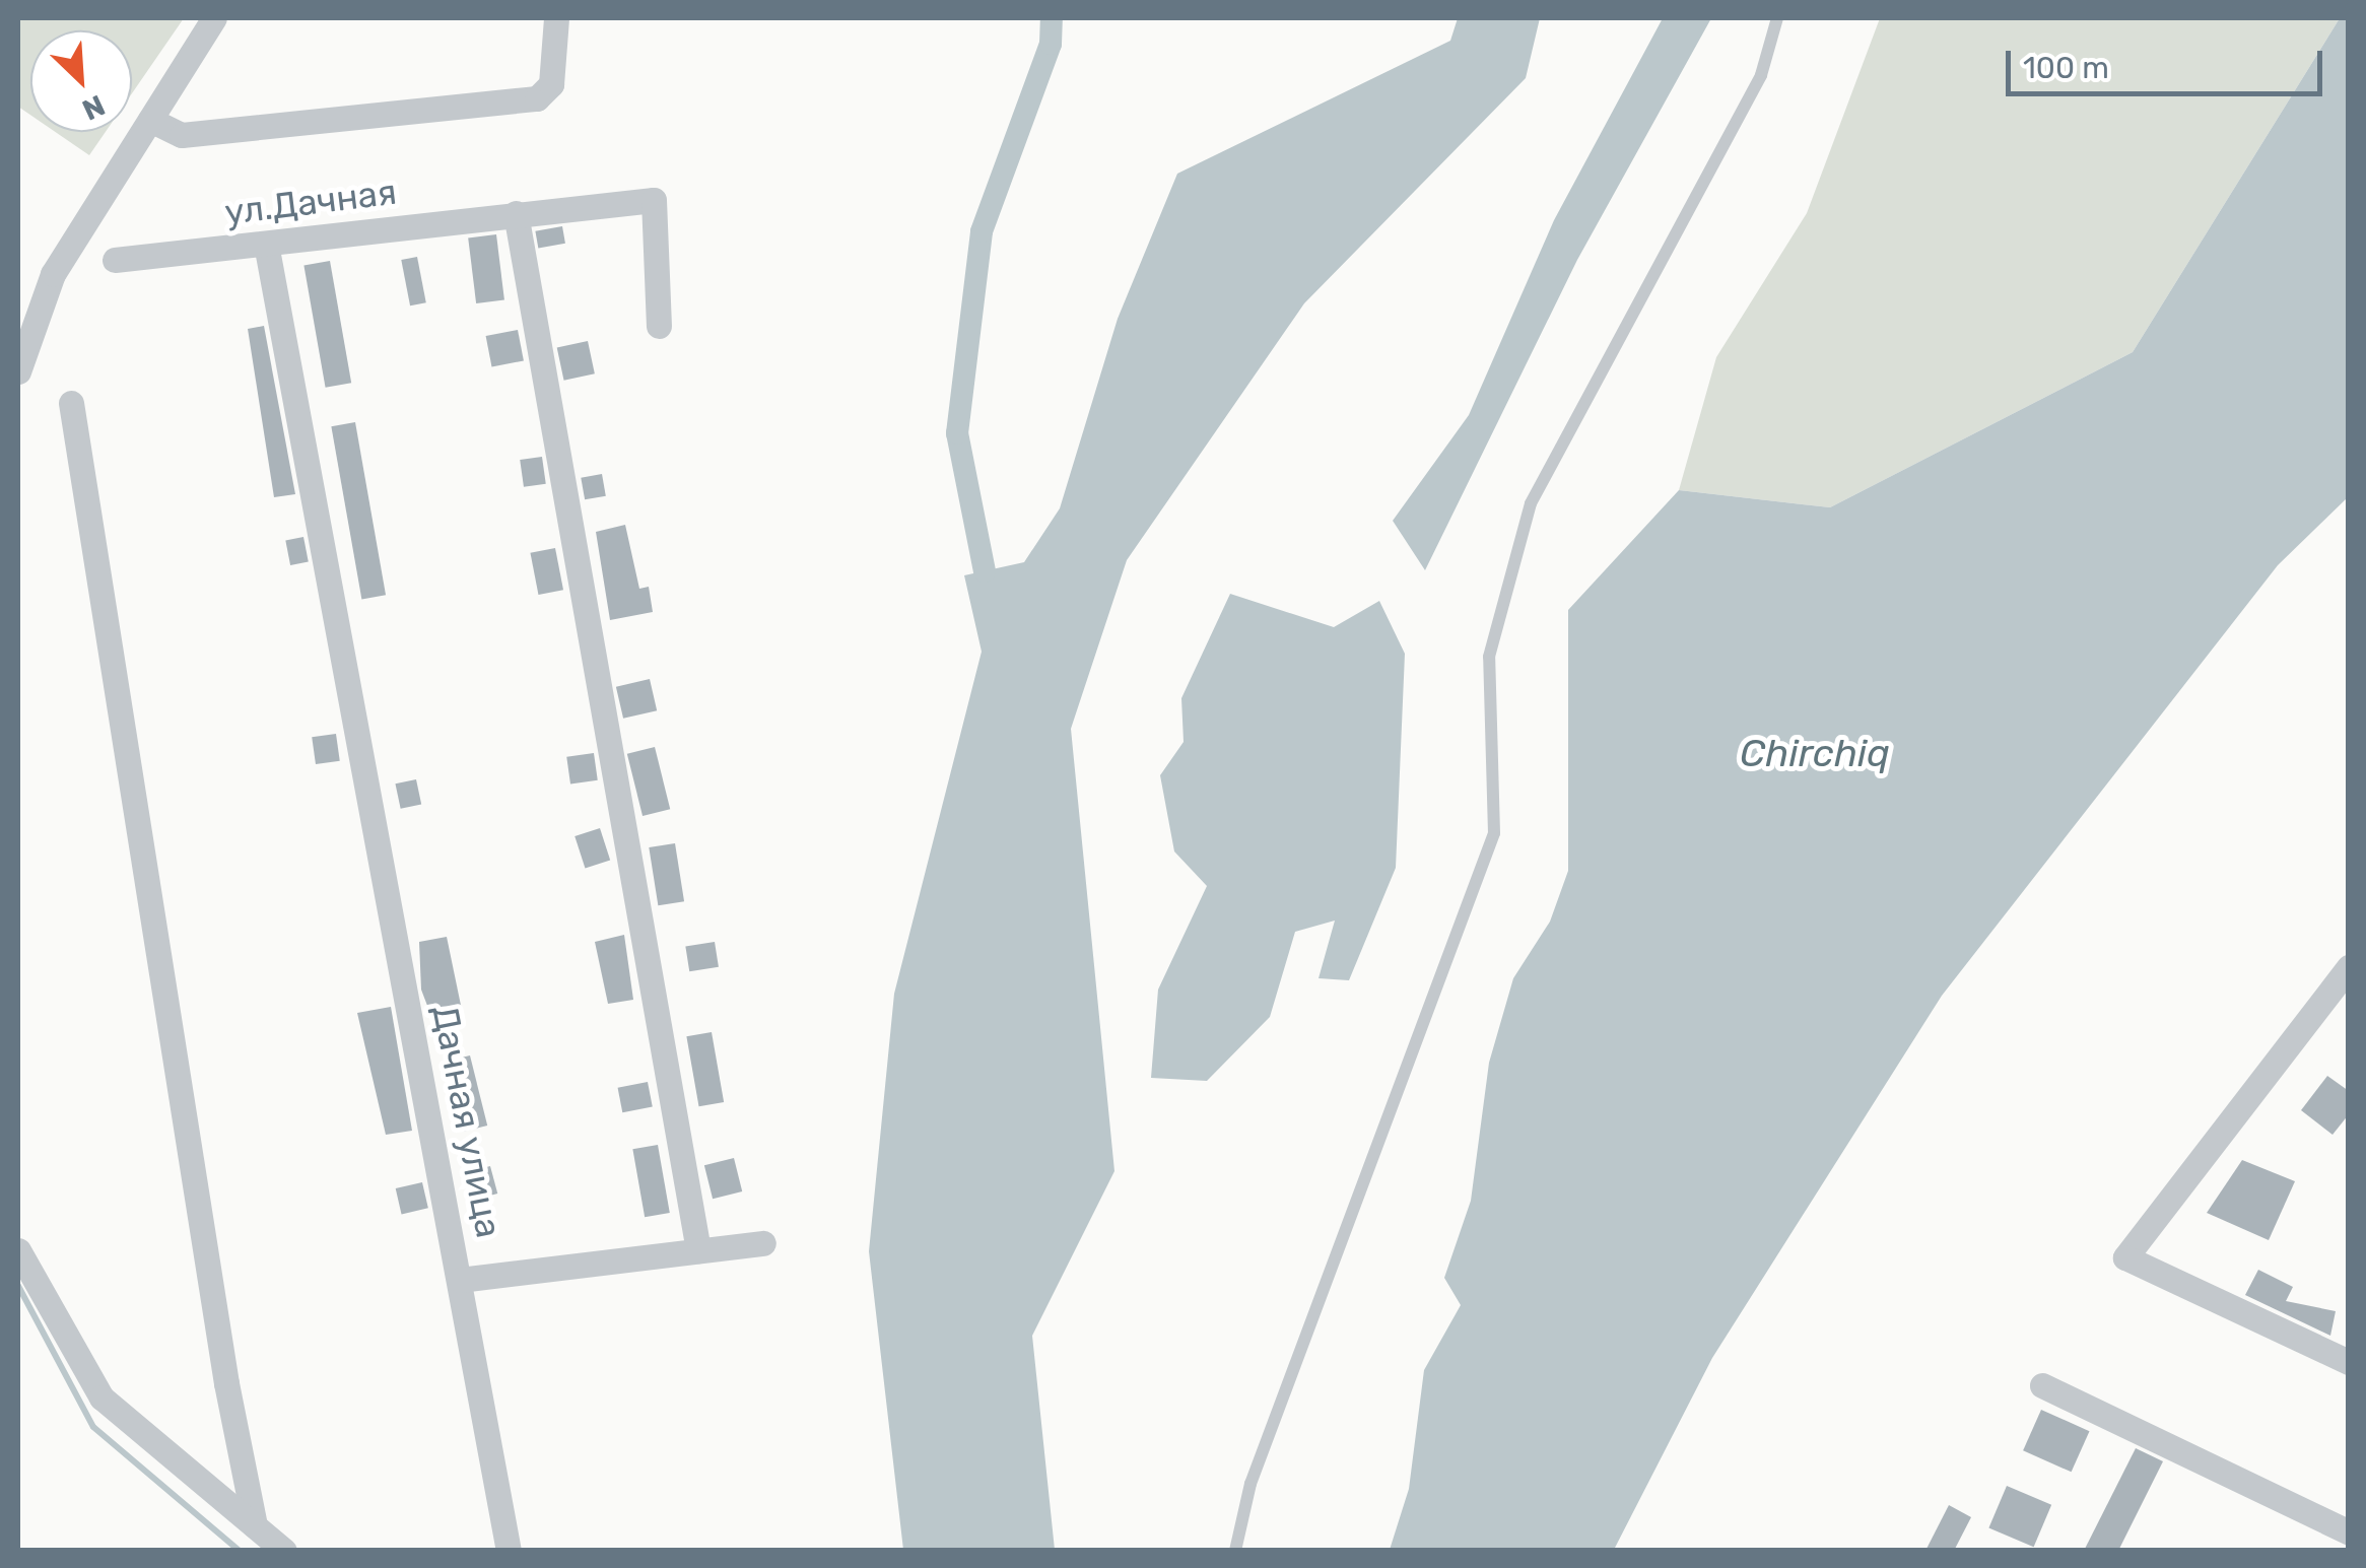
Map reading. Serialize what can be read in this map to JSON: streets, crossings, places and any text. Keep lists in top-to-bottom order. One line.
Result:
{"streets":{"street":["ул.Дачная","Дачная улица"]},"crossings":[["ул.Дачная","Дачная улица"]],"water":["Chirchiq"],"scale_bar":"100 m","north":"bottom right"}
